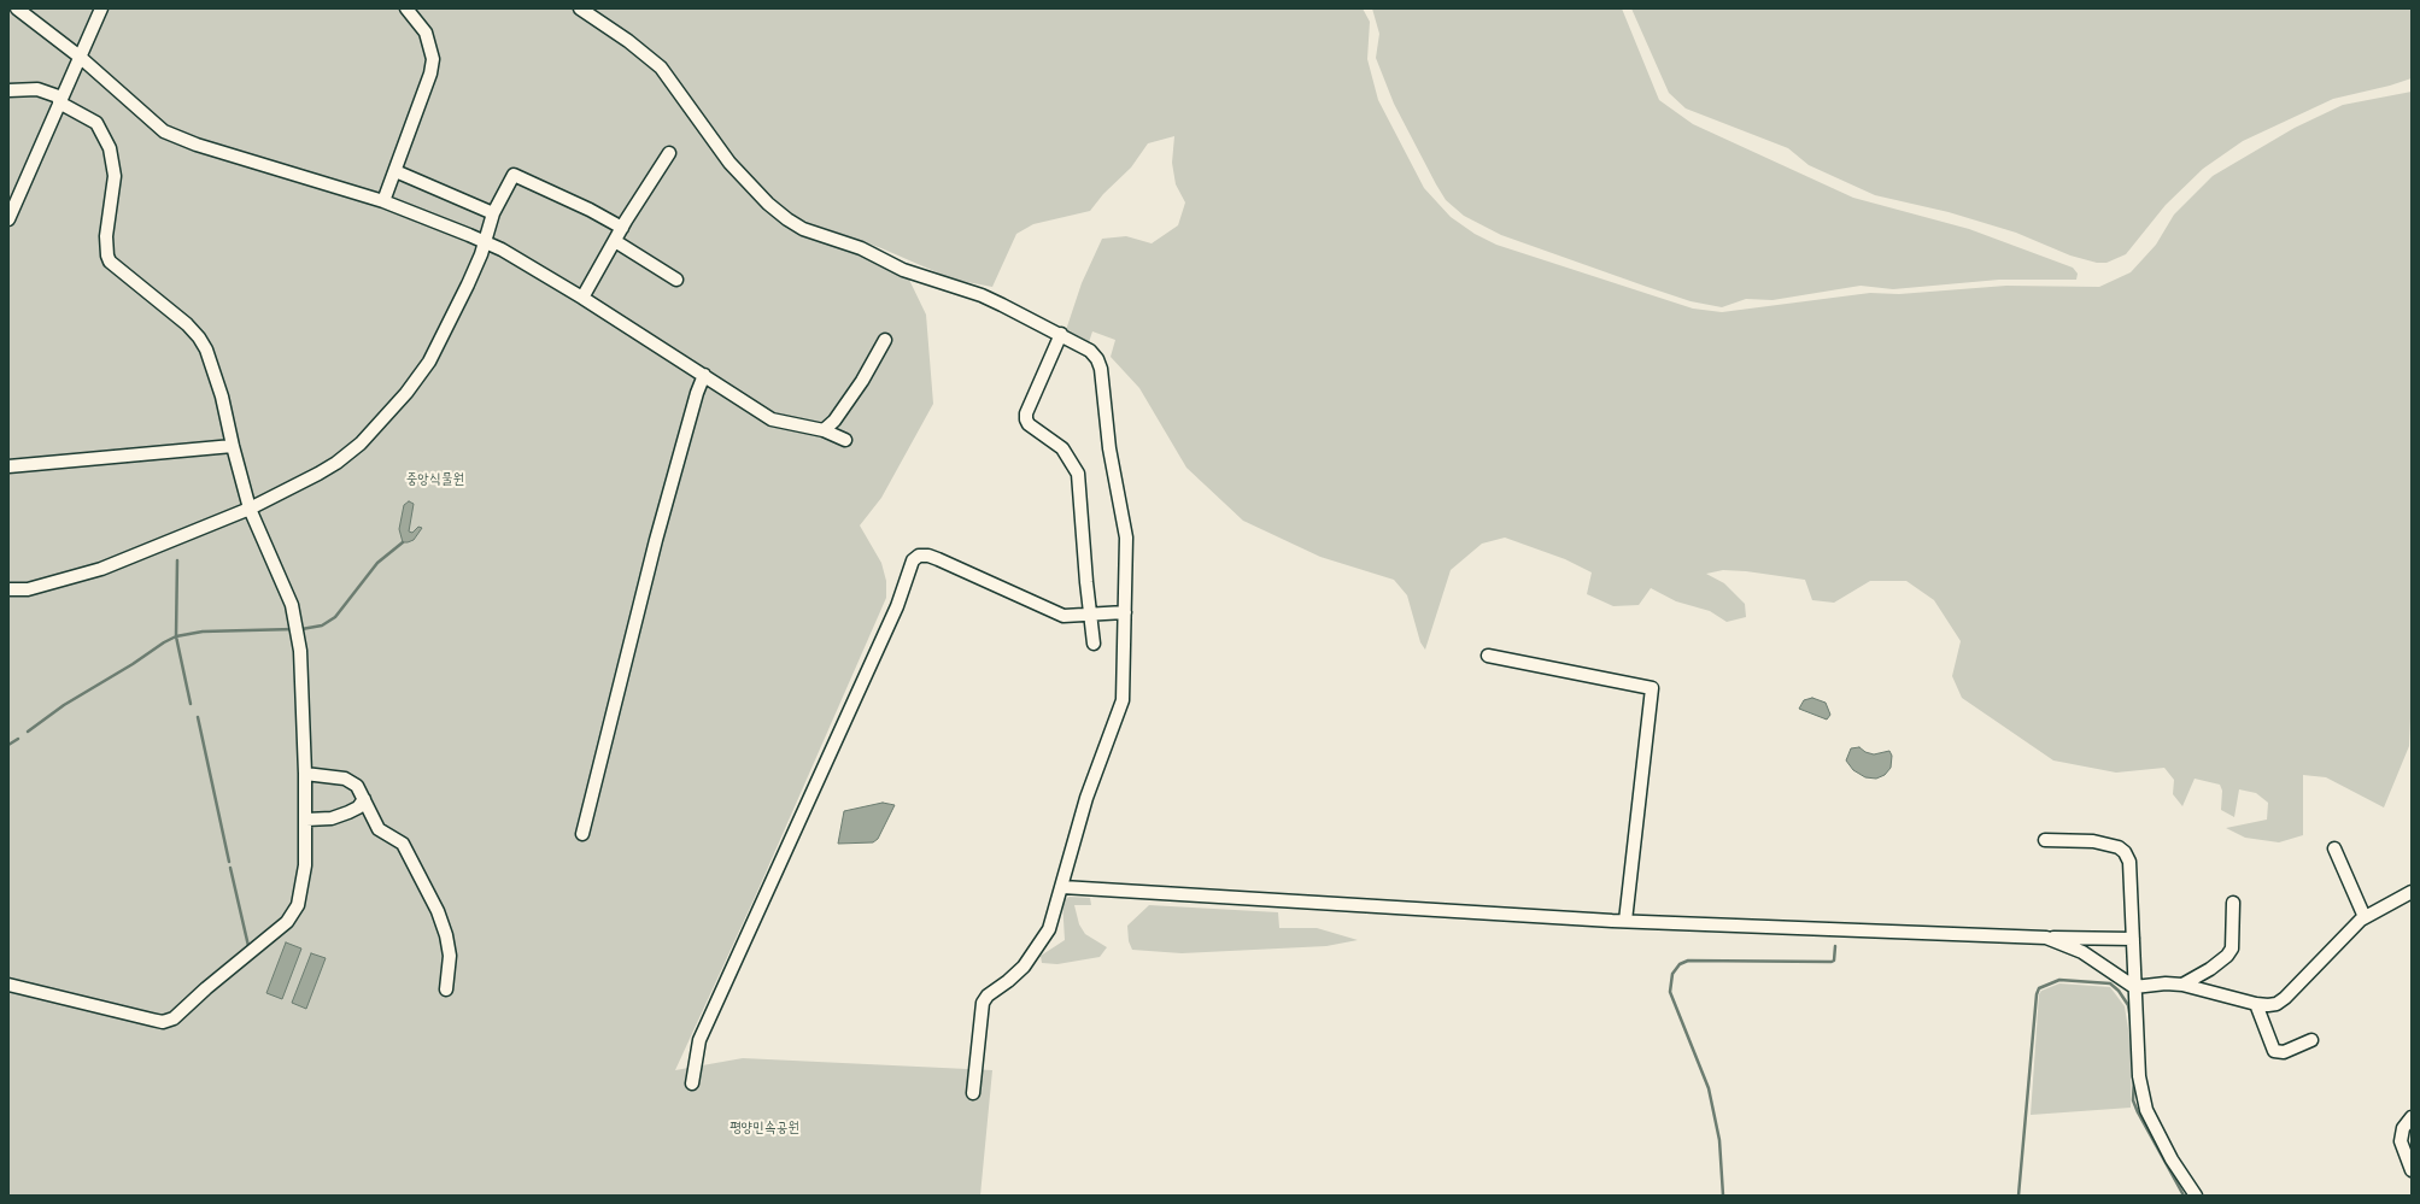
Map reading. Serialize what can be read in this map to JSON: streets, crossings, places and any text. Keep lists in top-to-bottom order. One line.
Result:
{"parks":["중앙식물원","평양민속공원"]}
